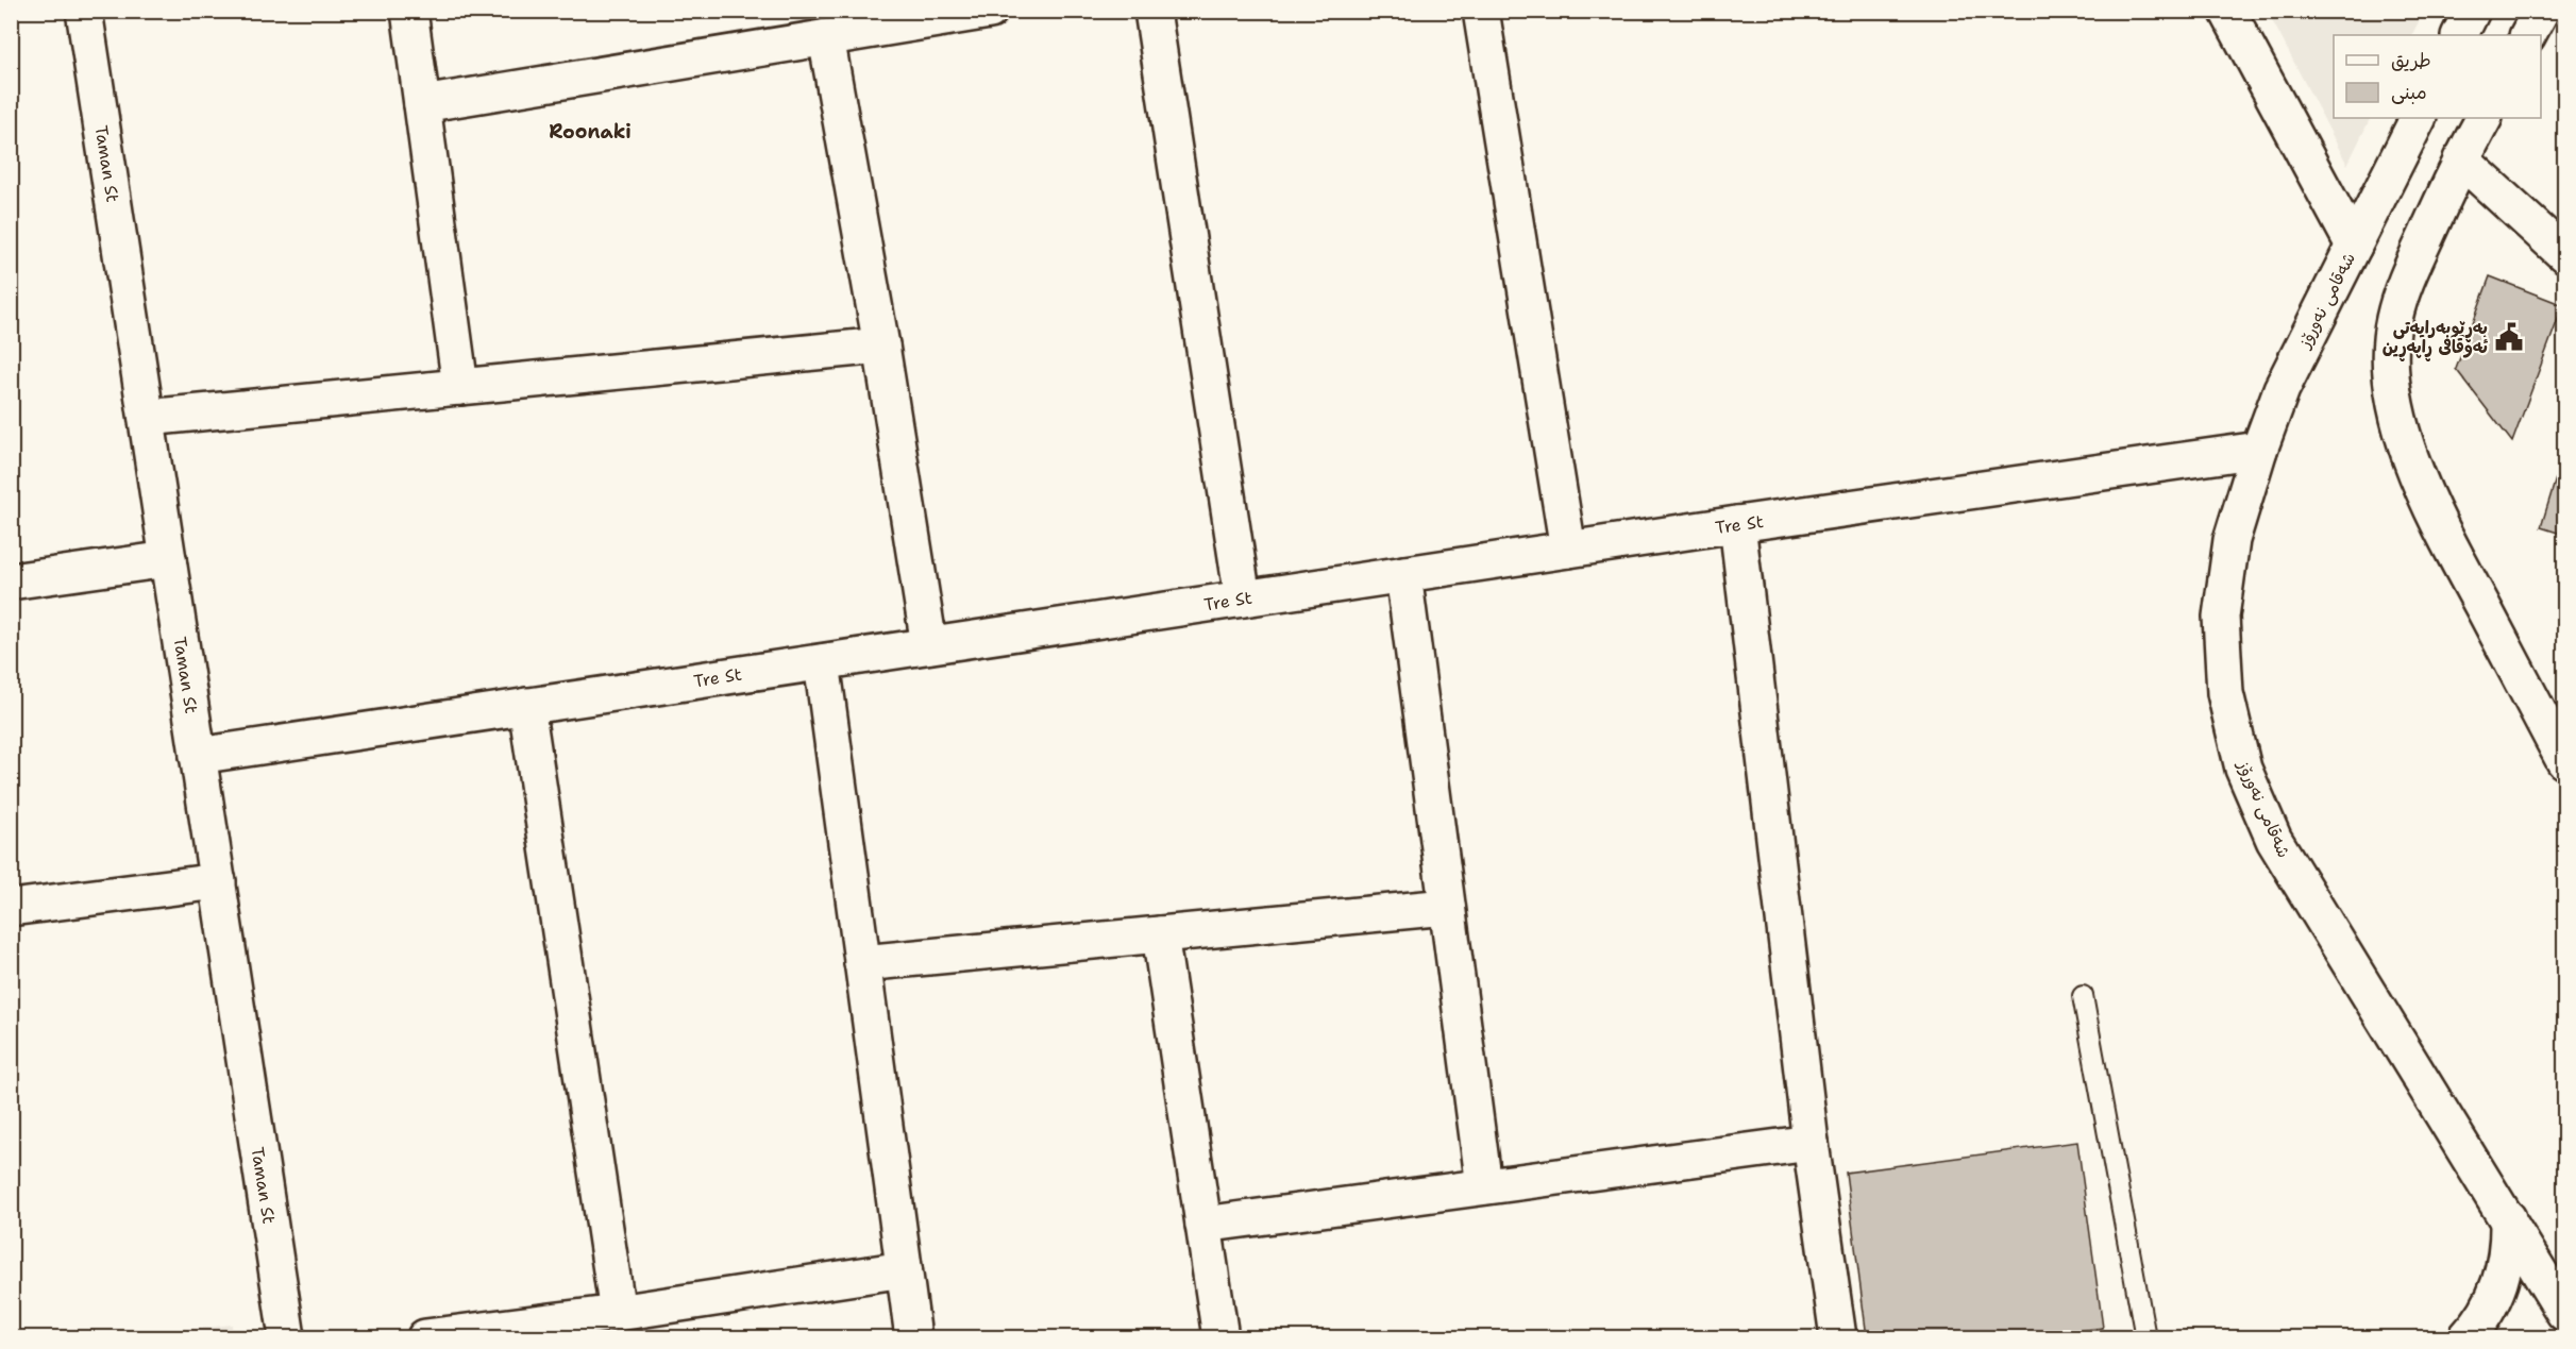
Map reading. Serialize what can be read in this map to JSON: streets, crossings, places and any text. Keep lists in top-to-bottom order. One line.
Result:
{"streets":{"street":["Taman St","شەقامی نەورۆز","Tre St"]},"crossings":[["Taman St","Tre St"],["شەقامی نەورۆز","Tre St"]],"districts":["Roonaki"],"places":{"public building":["بەڕێوبەرایەتی ئەوقافی ڕاپەڕین"]},"legend":["طريق","مبنى"]}
